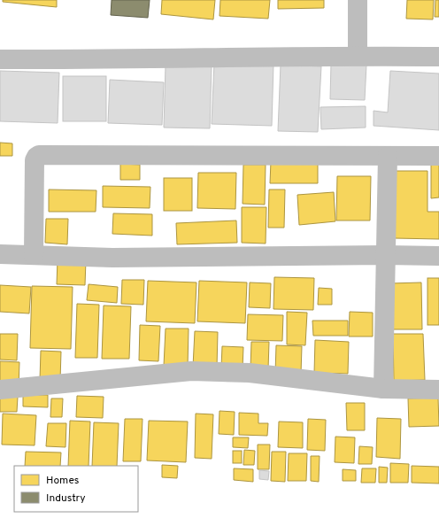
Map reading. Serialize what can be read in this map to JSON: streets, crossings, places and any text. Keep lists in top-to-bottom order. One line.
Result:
{"legend":["Homes","Industry"]}
